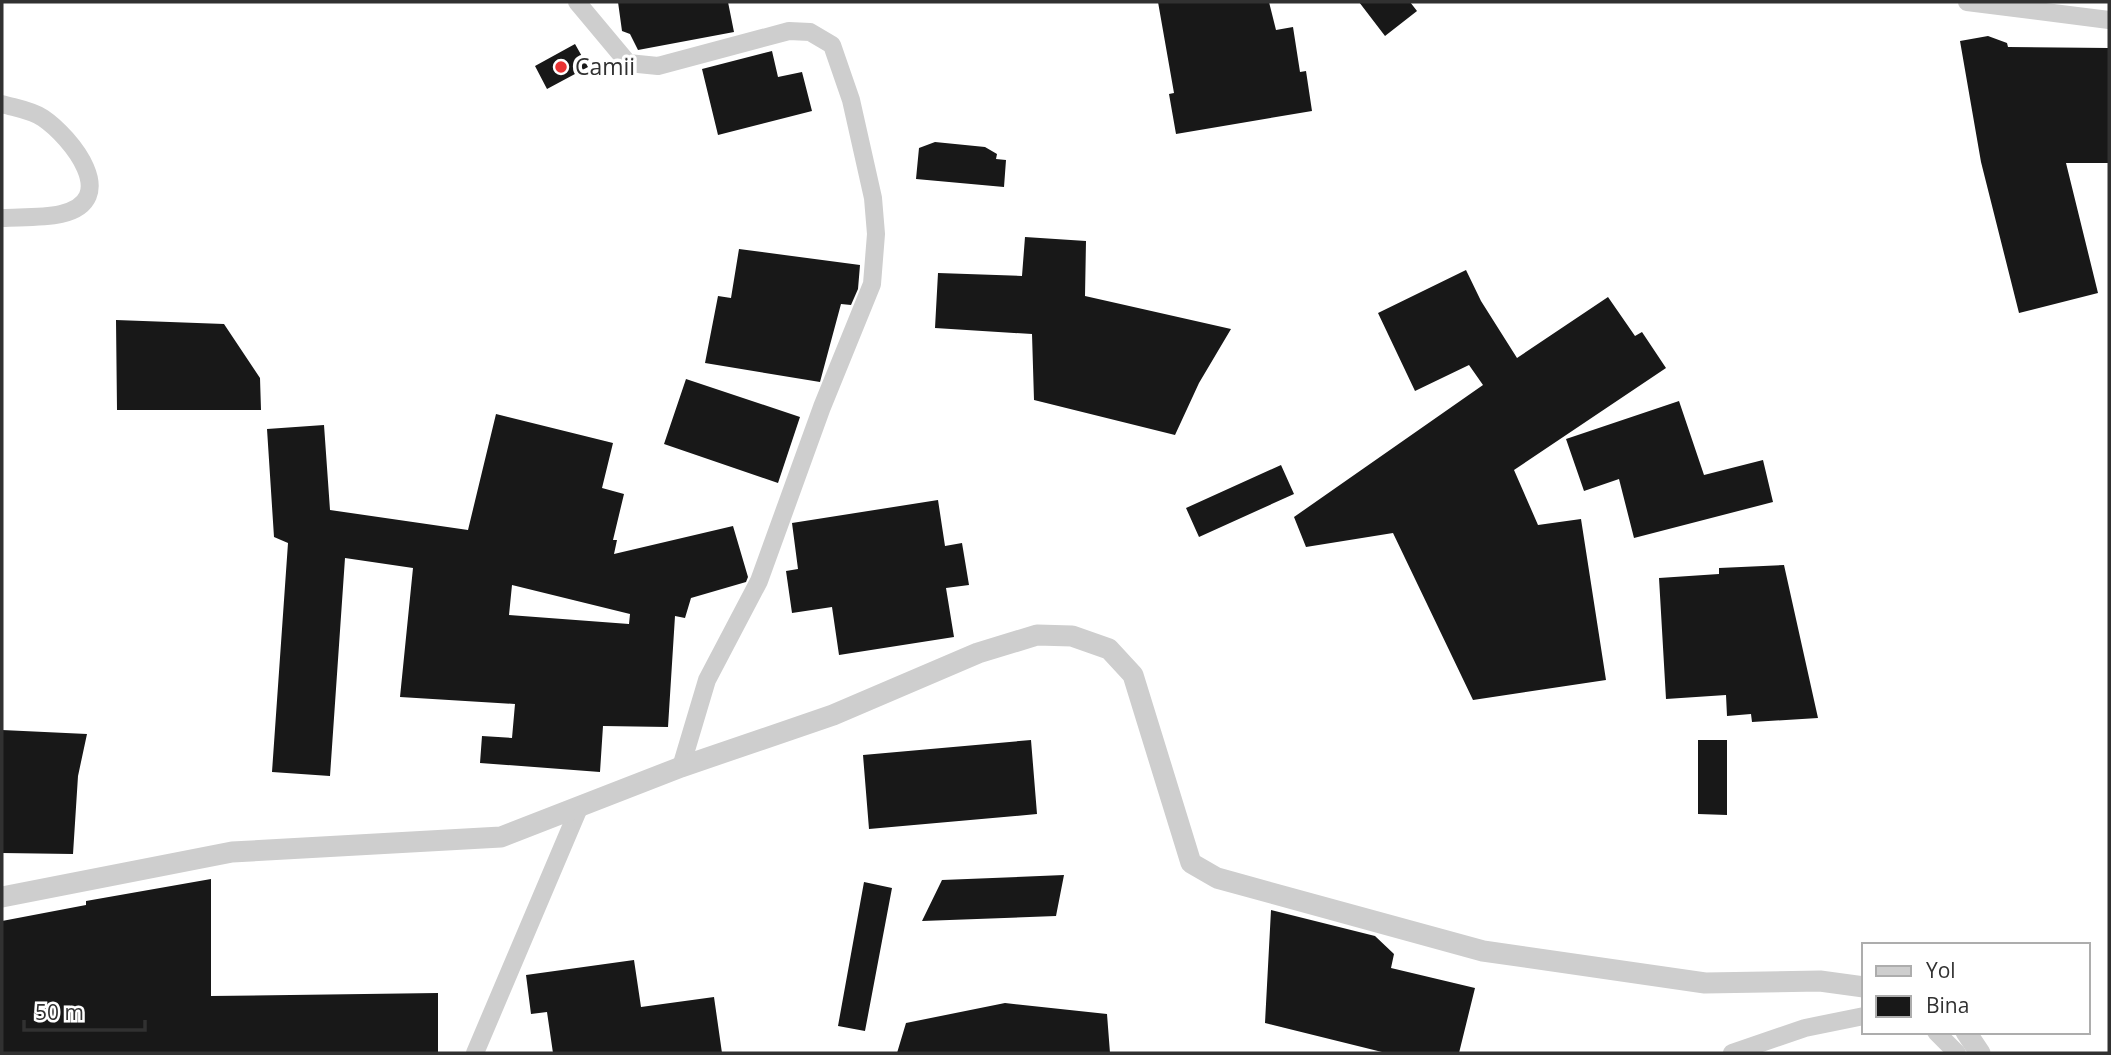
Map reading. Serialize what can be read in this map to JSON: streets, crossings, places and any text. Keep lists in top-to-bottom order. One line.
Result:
{"places":["Camii"],"legend":["Yol","Bina"],"scale_bar":"50 m"}
